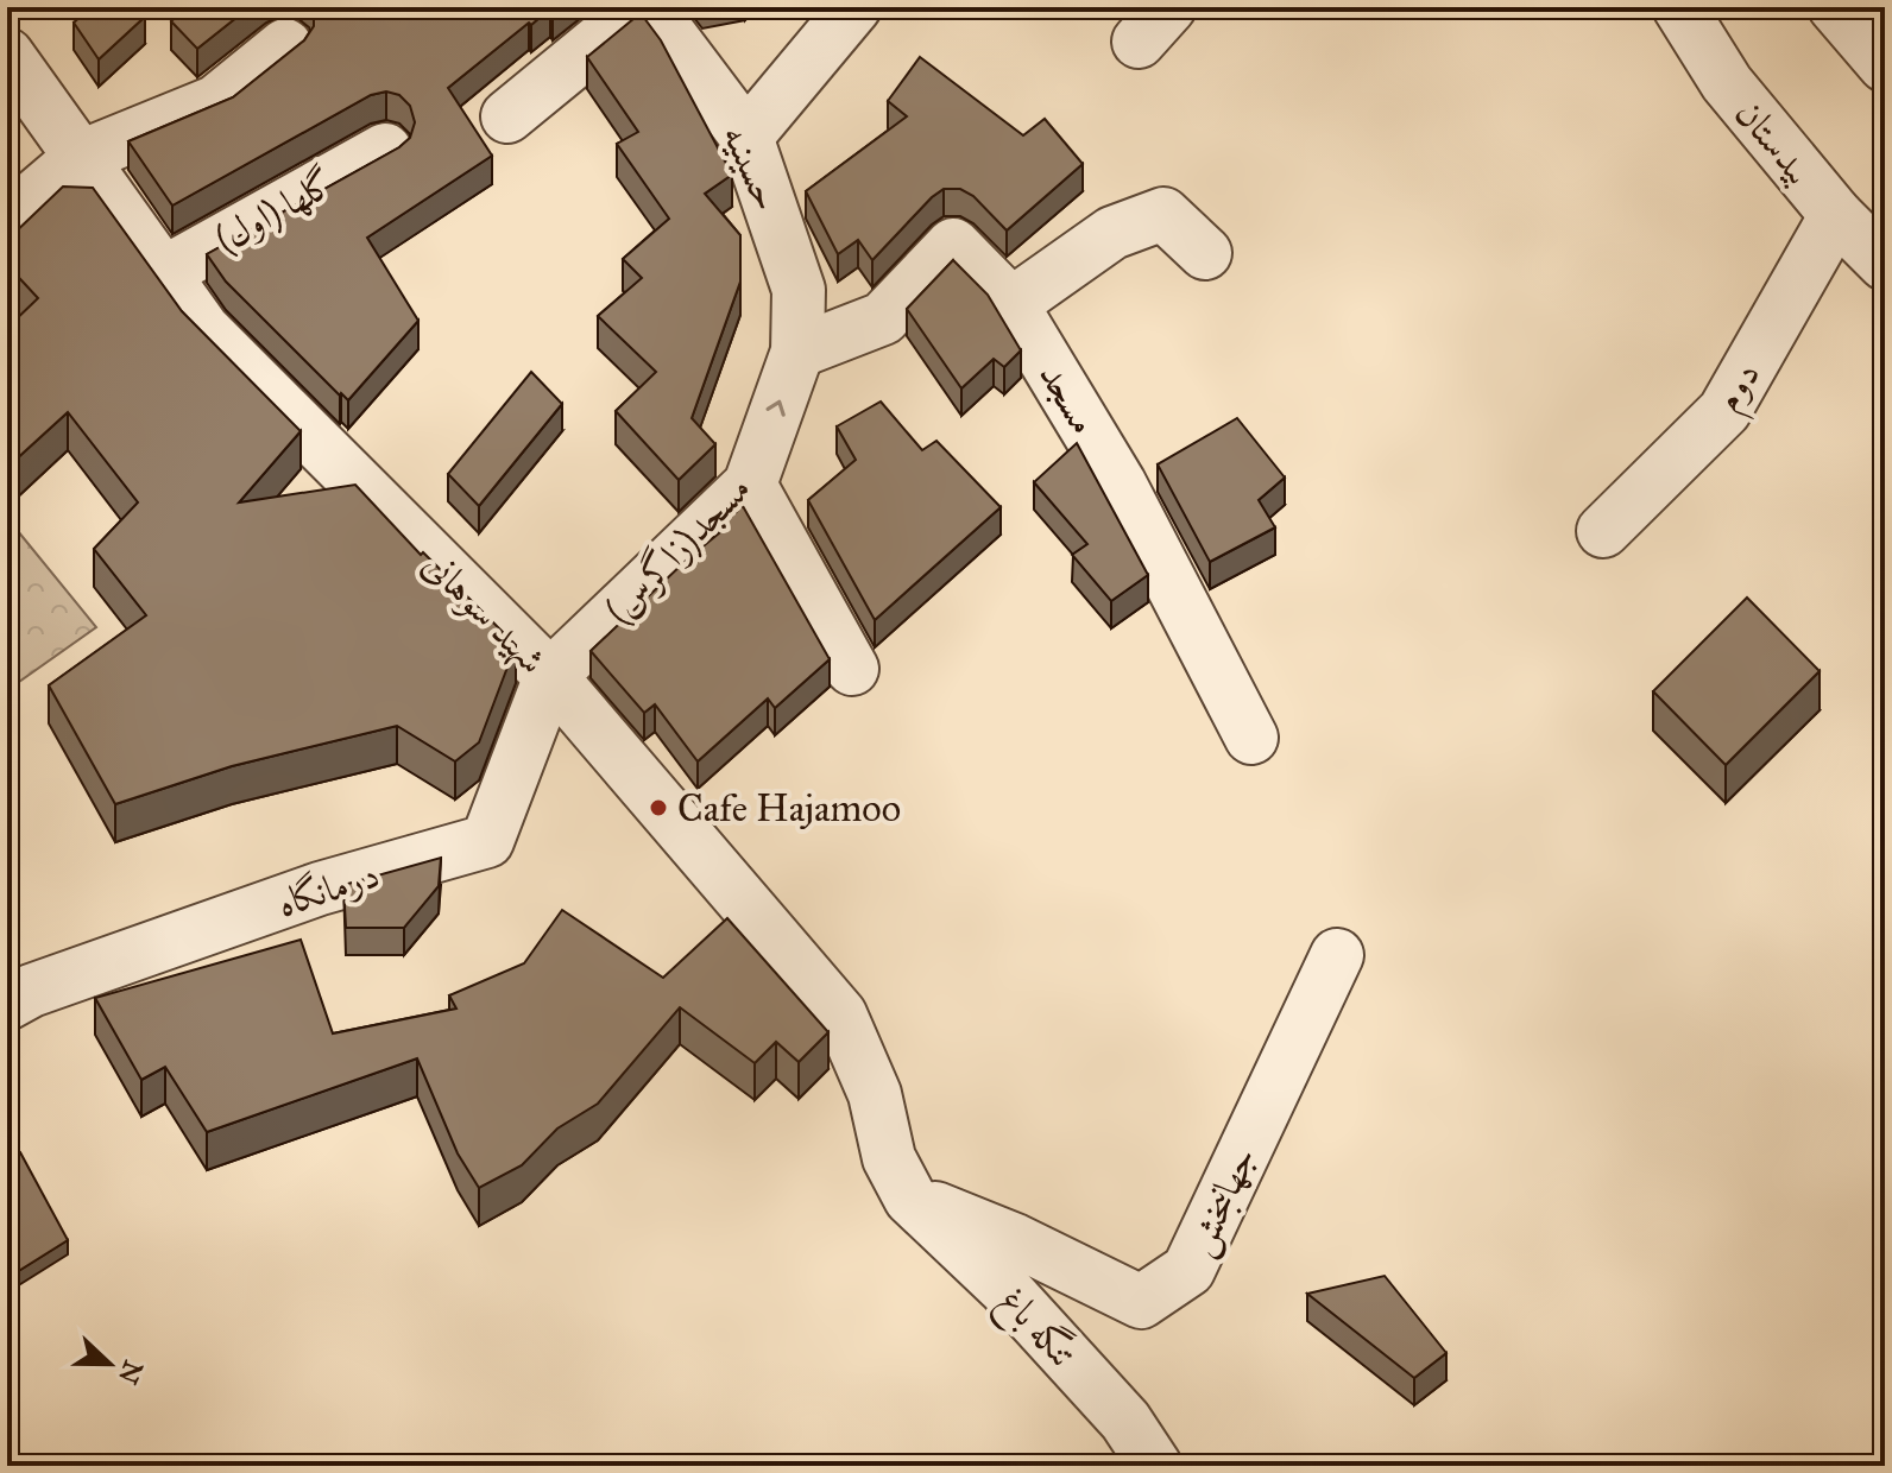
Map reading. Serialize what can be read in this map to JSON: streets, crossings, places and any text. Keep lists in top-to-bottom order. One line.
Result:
{"streets":{"street":["بیدستان","حسینیه","گلها (اول)","دوم","مسجد","مسجد(زاگرس)","شهید سوهانی","درمانگاه","جهانبخش","تنگه باغ"]},"crossings":[["بیدستان","دوم"],["حسینیه","مسجد"],["حسینیه","مسجد(زاگرس)"],["گلها (اول)","شهید سوهانی"],["مسجد","مسجد(زاگرس)"],["مسجد(زاگرس)","شهید سوهانی"],["مسجد(زاگرس)","درمانگاه"],["شهید سوهانی","درمانگاه"],["شهید سوهانی","جهانبخش"],["شهید سوهانی","تنگه باغ"],["جهانبخش","تنگه باغ"]],"places":["Cafe Hajamoo"],"north":"right"}
